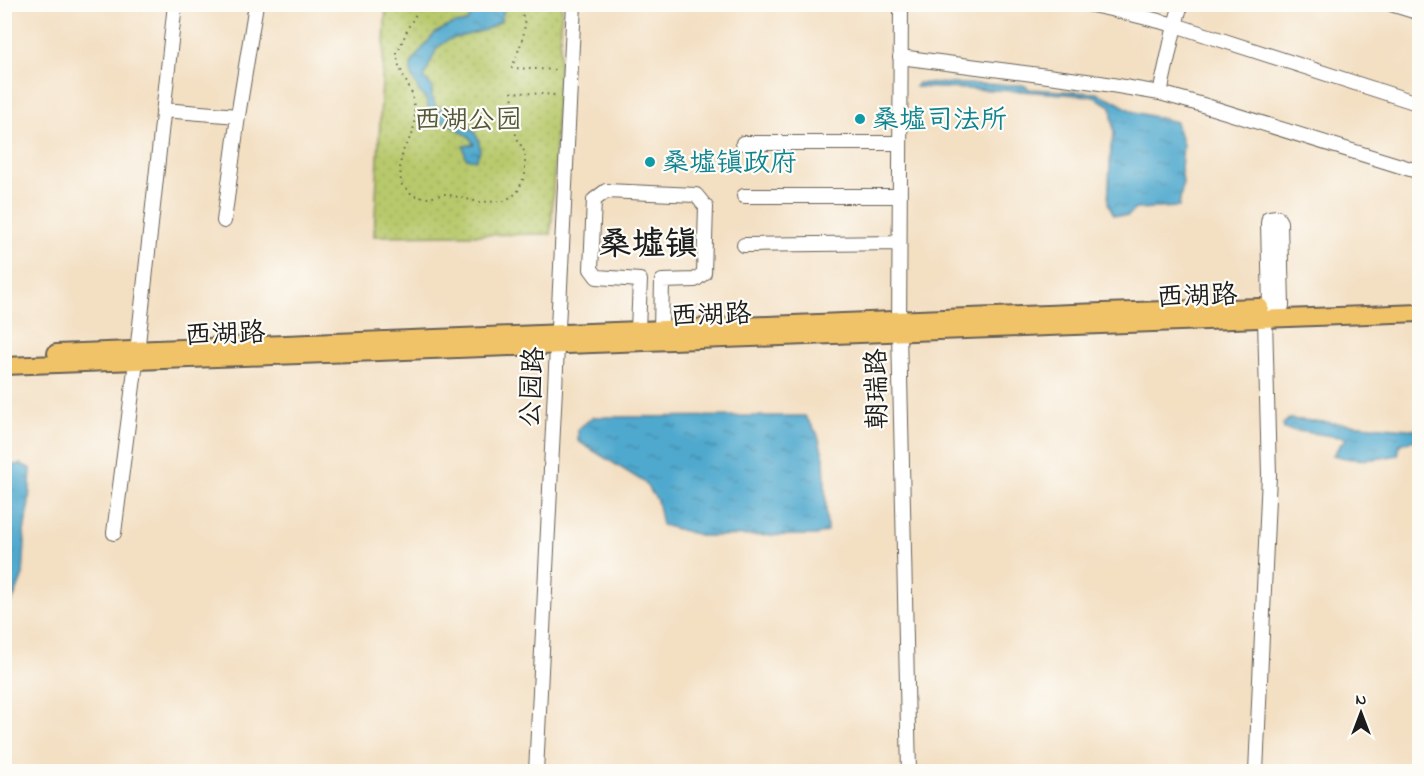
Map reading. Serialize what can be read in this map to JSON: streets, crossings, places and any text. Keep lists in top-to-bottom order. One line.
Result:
{"streets":{"main road":["西湖路"],"street":["公园路","朝瑞路"]},"crossings":[["西湖路","公园路"],["西湖路","朝瑞路"]],"districts":["桑墟镇"],"parks":["西湖公园"],"places":["桑墟司法所","桑墟镇政府"],"north":"top"}
